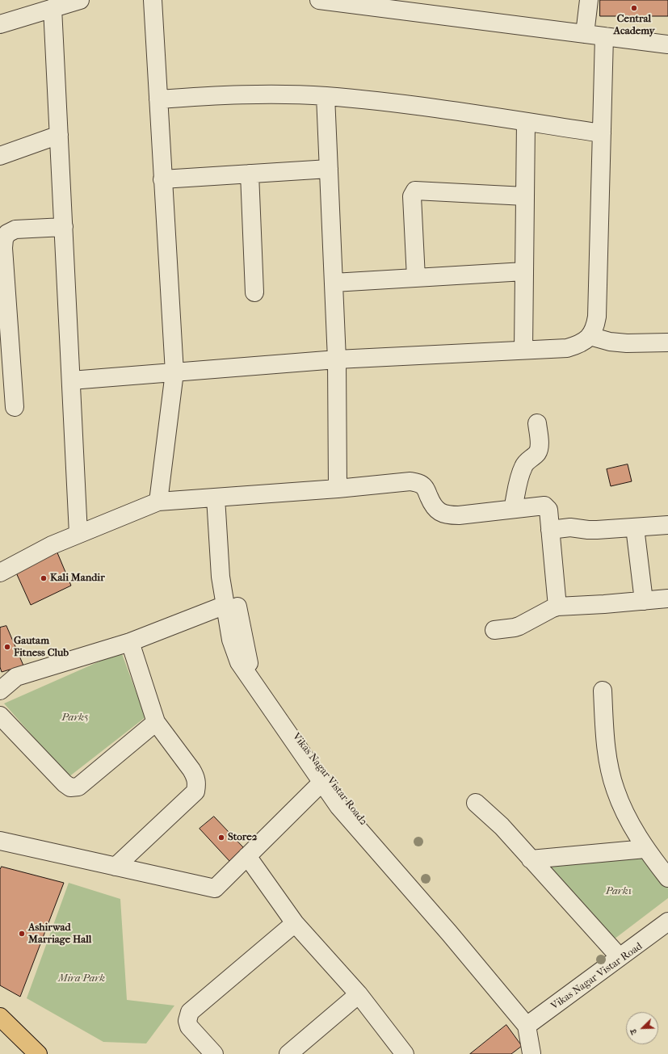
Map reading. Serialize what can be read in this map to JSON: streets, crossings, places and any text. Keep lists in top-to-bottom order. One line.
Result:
{"streets":{"street":["Vikas Nagar Vistar Road2","Vikas Nagar Vistar Road"]},"crossings":[["Vikas Nagar Vistar Road2","Vikas Nagar Vistar Road"]],"parks":["Park5","Park1","Mira Park"],"places":["Central Academy","Kali Mandir","Gautam Fitness Club","Store2","Ashirwad Marriage Hall"],"north":"bottom left"}
